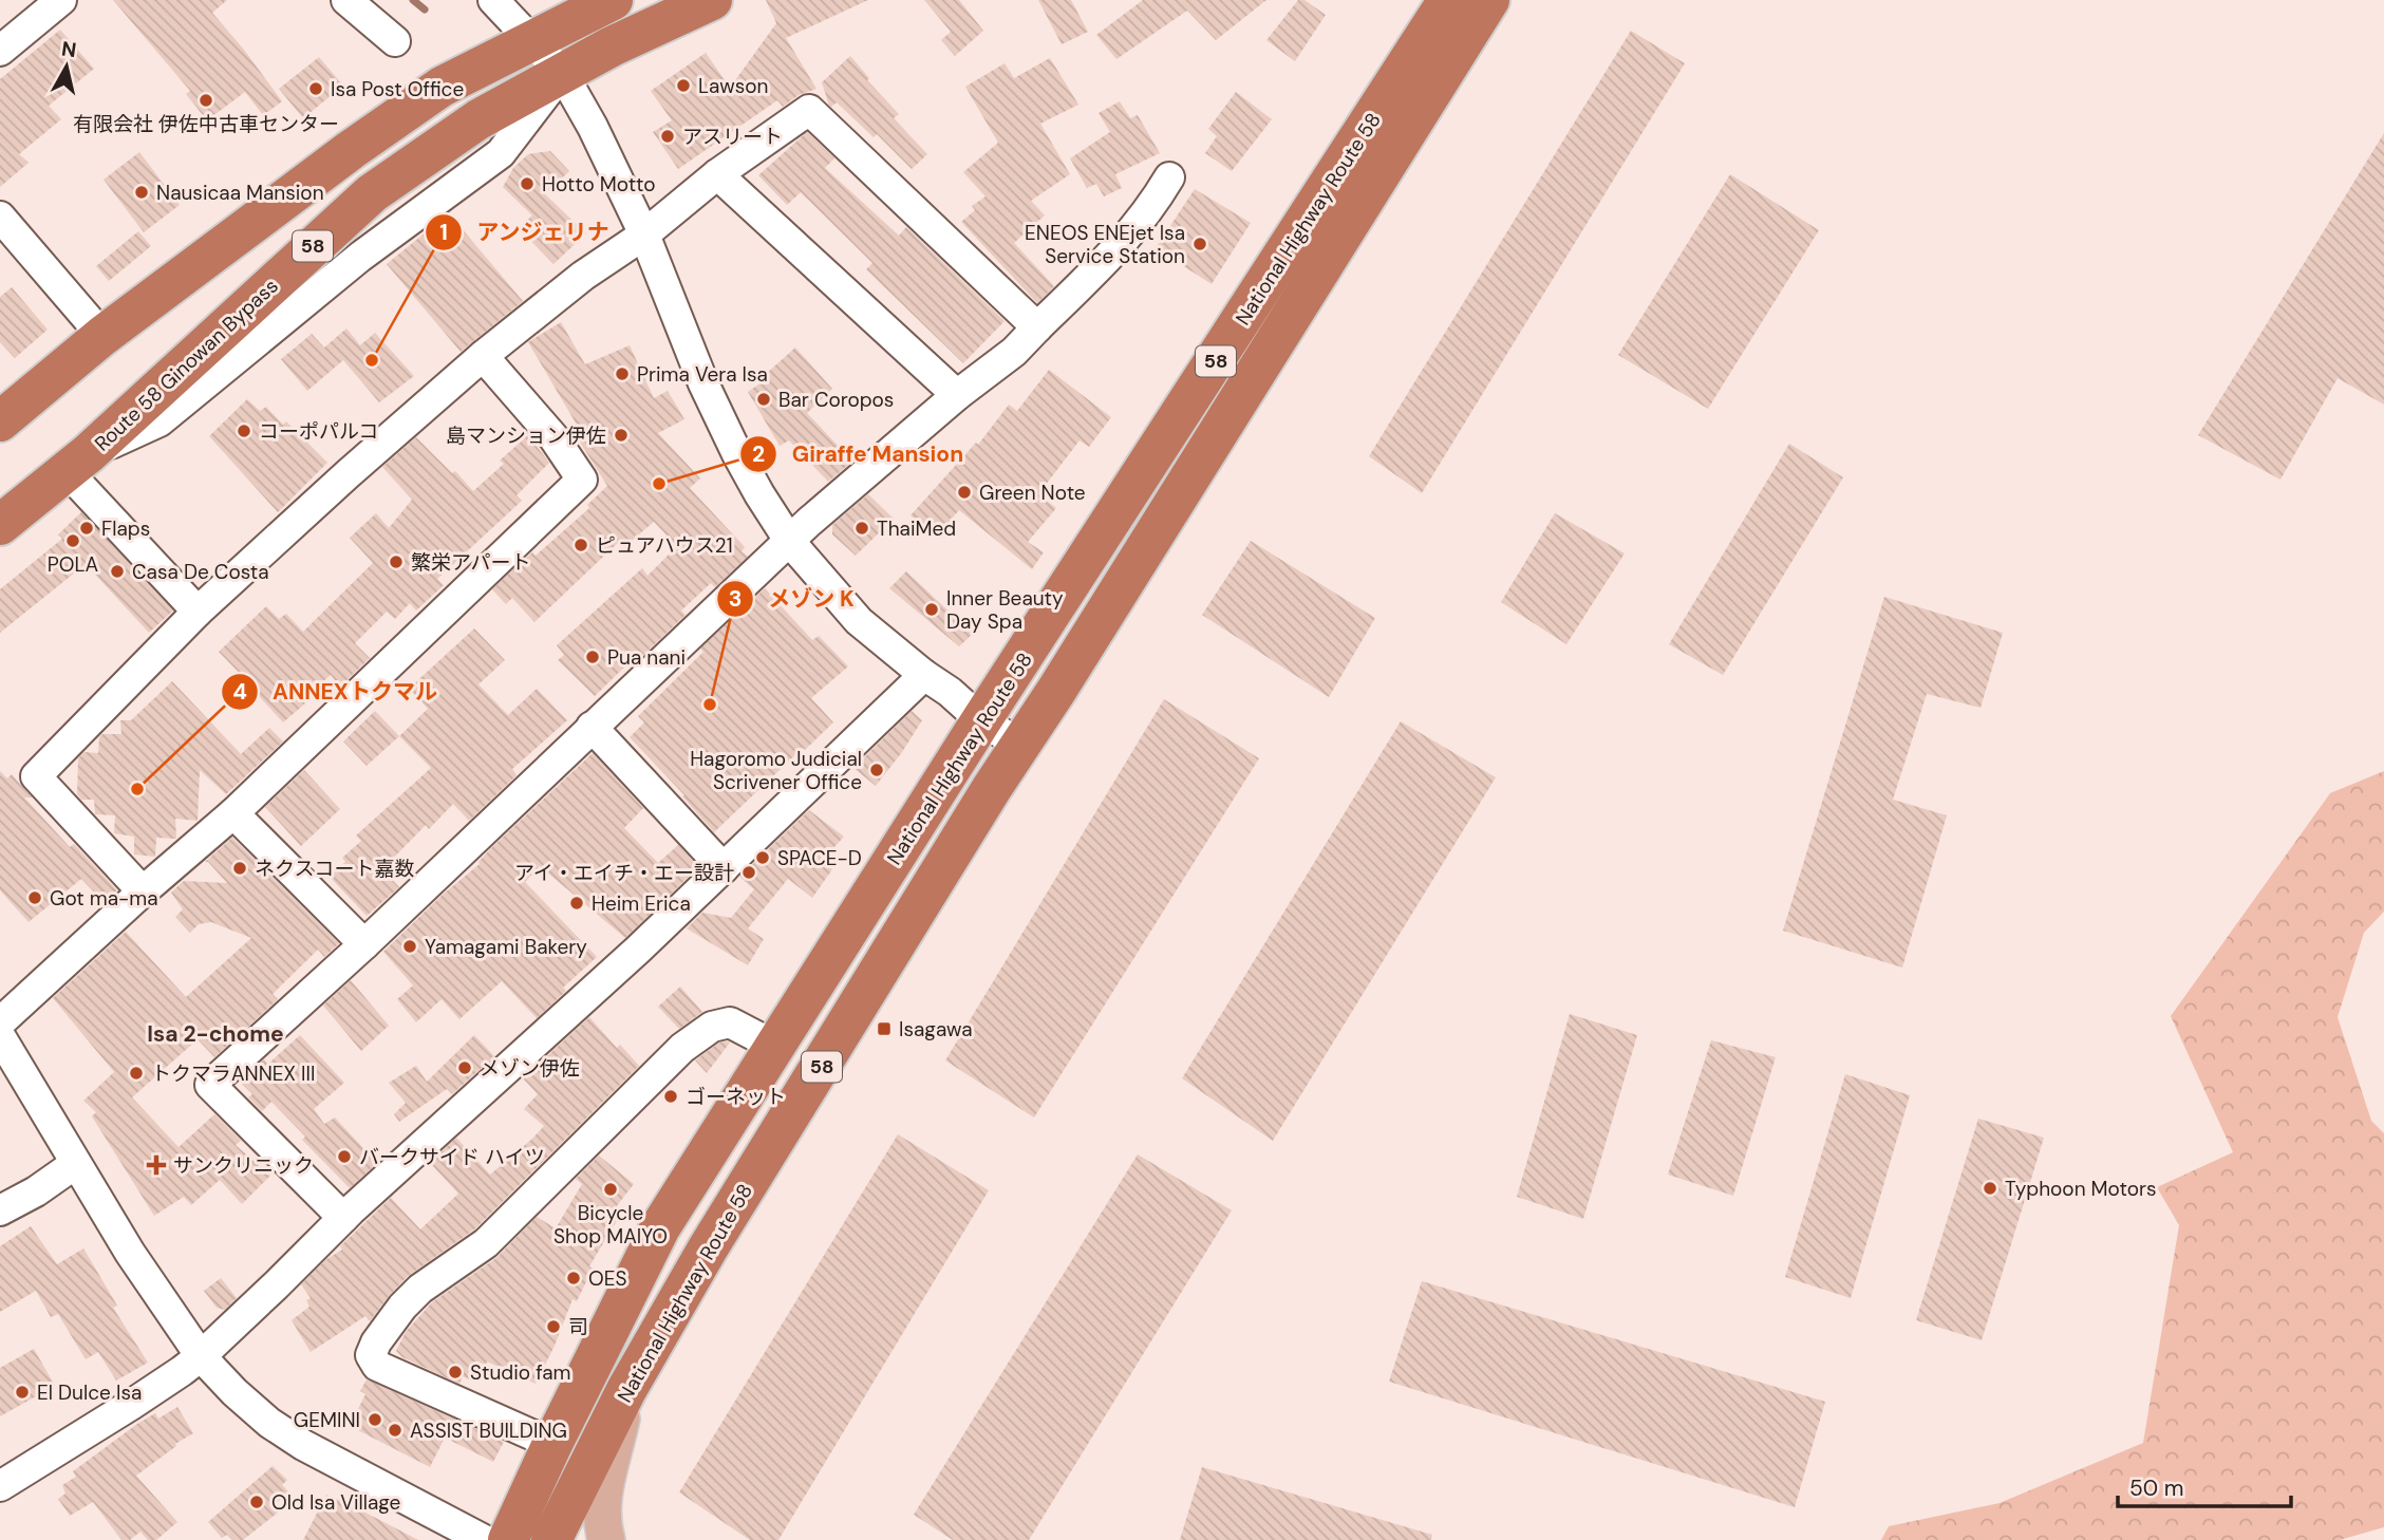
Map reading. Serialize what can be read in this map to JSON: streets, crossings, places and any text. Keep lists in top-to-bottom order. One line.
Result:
{"streets":{"highway":["National Highway Route 58","58","Route 58 Ginowan Bypass"]},"districts":["Isa 2-chome"],"places":{"other":["Lawson","Isa Post Office","有限会社 伊佐中古車センター","アスリート","Hotto Motto","Nausicaa Mansion","ENEOS ENEjet Isa Service Station","アンジェリナ","Prima Vera Isa","Bar Coropos","コーポパルコ","島マンション伊佐","Giraffe Mansion","Green Note","Flaps","ThaiMed","POLA","ピュアハウス21","繁栄アパート","Casa De Costa","Inner Beauty Day Spa","Pua nani","メゾン K","Hagoromo Judicial Scrivener Office","ANNEXトクマル","SPACE-D","ネクスコート嘉数","アイ・エイチ・エー設計","Got ma-ma","Heim Erica","Yamagami Bakery","メゾン伊佐","トクマラANNEX III","ゴーネット","バークサイド ハイツ","Typhoon Motors","Bicycle Shop MAIYO","OES","司","Studio fam","El Dulce Isa","GEMINI","ASSIST BUILDING","Old Isa Village"],"transit":["Isagawa"],"health":["サンクリニック"]},"scale_bar":"50 m","north":"top"}
